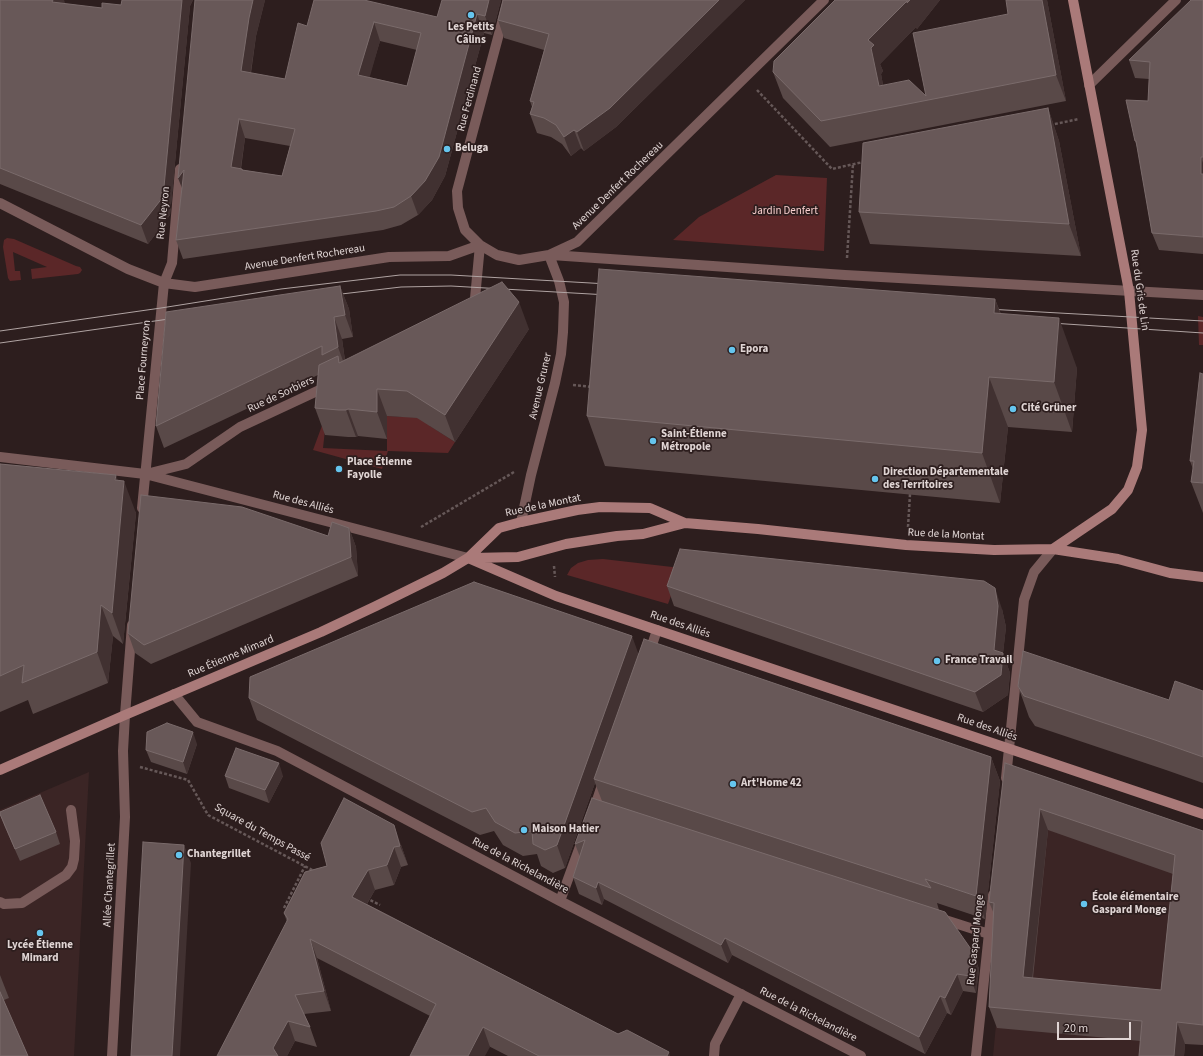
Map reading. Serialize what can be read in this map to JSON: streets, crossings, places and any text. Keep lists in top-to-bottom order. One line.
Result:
{"streets":{"main road":["Rue du Gris de Lin","Rue des Alliés","Rue de la Montat","Rue Étienne Mimard"],"street":["Rue Ferdinand","Avenue Denfert Rochereau","Rue Neyron","Place Fourneyron","Avenue Gruner","Rue de Sorbiers","Rue de la Richelandière","Allée Chantegrillet","Rue Gaspard Monge"],"path":["Square du Temps Passé"]},"crossings":[["Rue Ferdinand","Avenue Denfert Rochereau"],["Avenue Denfert Rochereau","Rue Neyron"],["Avenue Denfert Rochereau","Place Fourneyron"],["Avenue Denfert Rochereau","Avenue Gruner"],["Rue Neyron","Place Fourneyron"],["Rue du Gris de Lin","Rue de la Montat"],["Place Fourneyron","Rue de Sorbiers"],["Place Fourneyron","Rue des Alliés"],["Avenue Gruner","Rue de la Montat"],["Rue de Sorbiers","Rue des Alliés"],["Rue des Alliés","Rue de la Montat"],["Rue des Alliés","Rue Étienne Mimard"],["Rue de la Montat","Rue Étienne Mimard"],["Rue Étienne Mimard","Rue de la Richelandière"],["Rue Étienne Mimard","Allée Chantegrillet"],["Square du Temps Passé","Allée Chantegrillet"]],"parks":["Jardin Denfert"],"places":["Les Petits Câlins","Beluga","Epora","Cité Grüner","Saint-Étienne Métropole","Place Étienne Fayolle","Direction Départementale des Territoires","France Travail","Art'Home 42","Maison Hatier","Chantegrillet","École élémentaire Gaspard Monge","Lycée Étienne Mimard"],"scale_bar":"20 m"}
